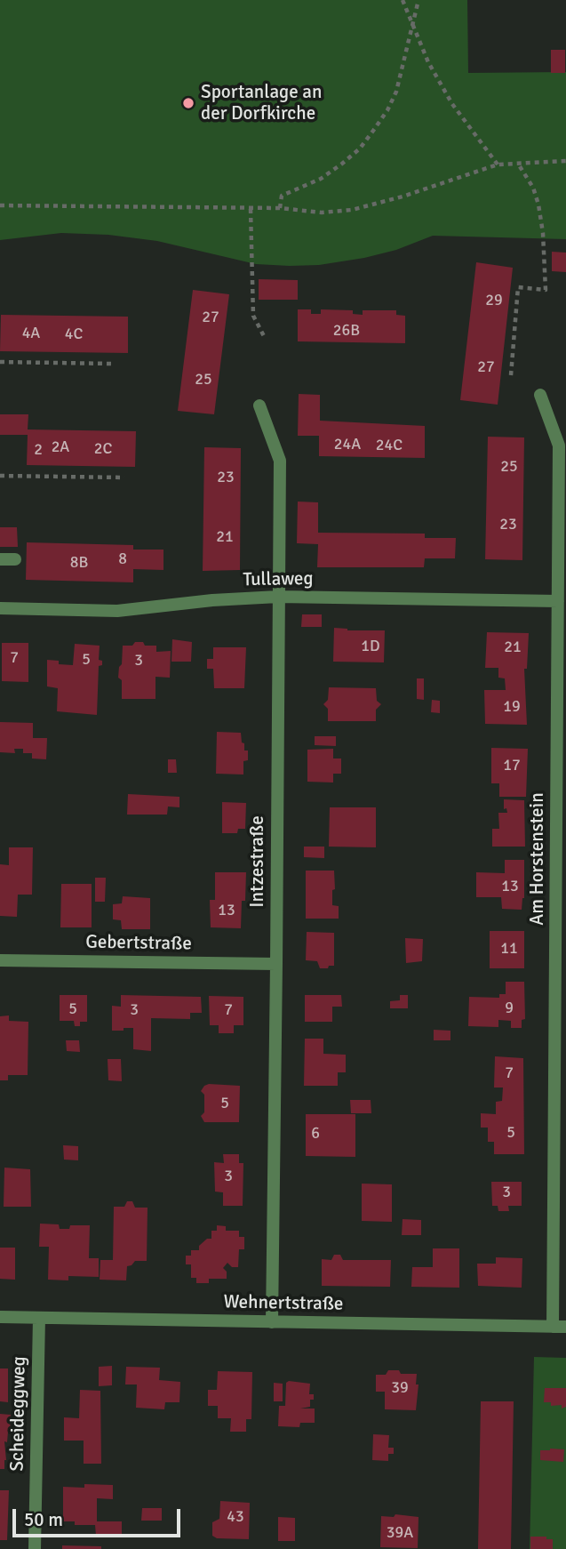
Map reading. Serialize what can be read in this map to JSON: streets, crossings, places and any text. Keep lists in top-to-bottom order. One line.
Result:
{"streets":{"street":["Tullaweg","Am Horstenstein","Intzestraße","Gebertstraße","Wehnertstraße","Scheideggweg"]},"crossings":[["Tullaweg","Am Horstenstein"],["Tullaweg","Intzestraße"],["Am Horstenstein","Wehnertstraße"],["Intzestraße","Gebertstraße"],["Intzestraße","Wehnertstraße"],["Wehnertstraße","Scheideggweg"]],"places":["Sportanlage an der Dorfkirche"],"house_numbers":["29","27","26B","4A","4C","27","25","24A","24C","2A","2C","2","25","23","23","21","8","8B","1D","21","7","5","3","19","17","13","13","11","9","5","3","7","7","5","5","6","3","3","39","43","39A"],"scale_bar":"50 m"}
